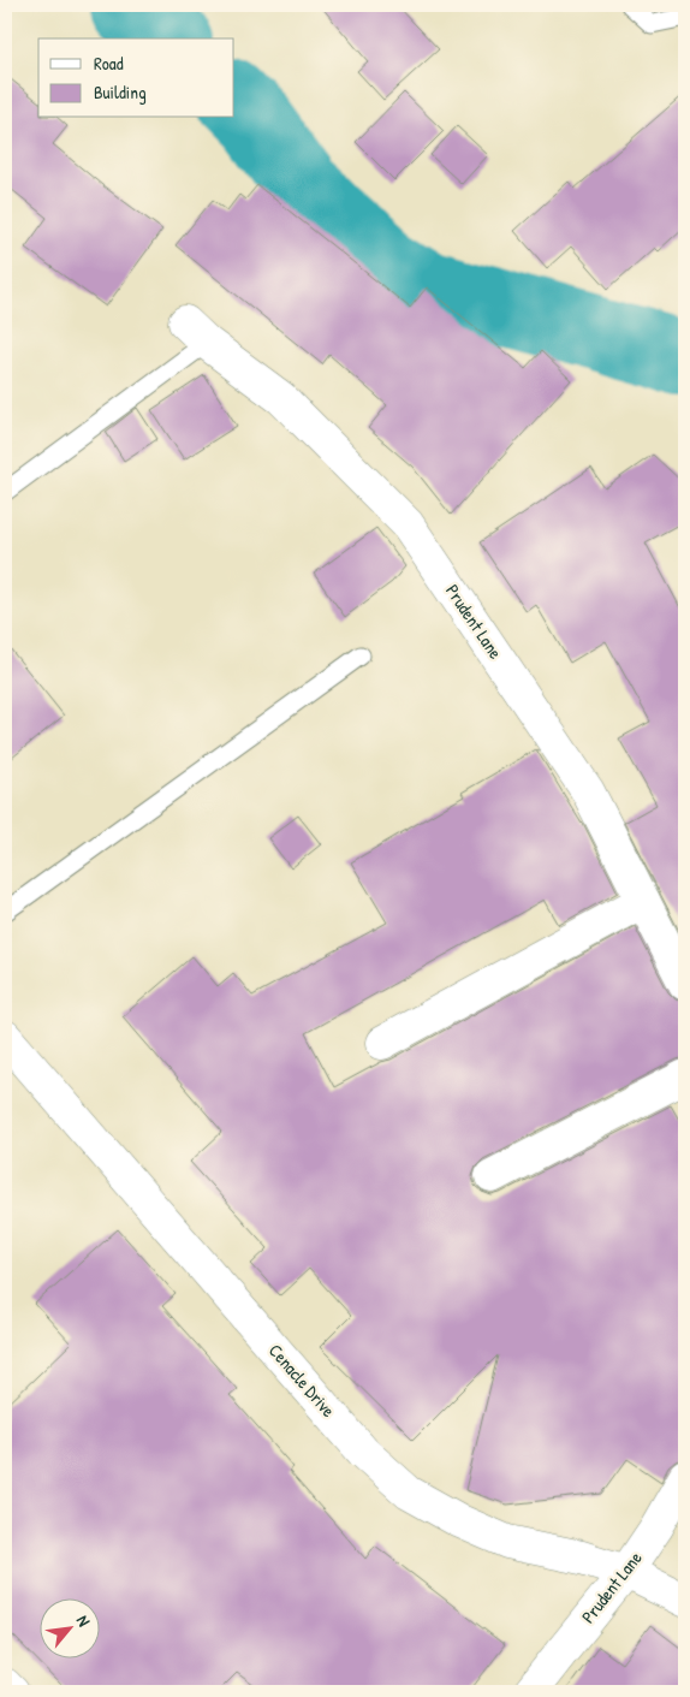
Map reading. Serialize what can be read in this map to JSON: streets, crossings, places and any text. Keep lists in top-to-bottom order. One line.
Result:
{"streets":{"street":["Prudent Lane","Cenacle Drive"]},"crossings":[["Prudent Lane","Cenacle Drive"]],"legend":["Road","Building"],"north":"top right"}
